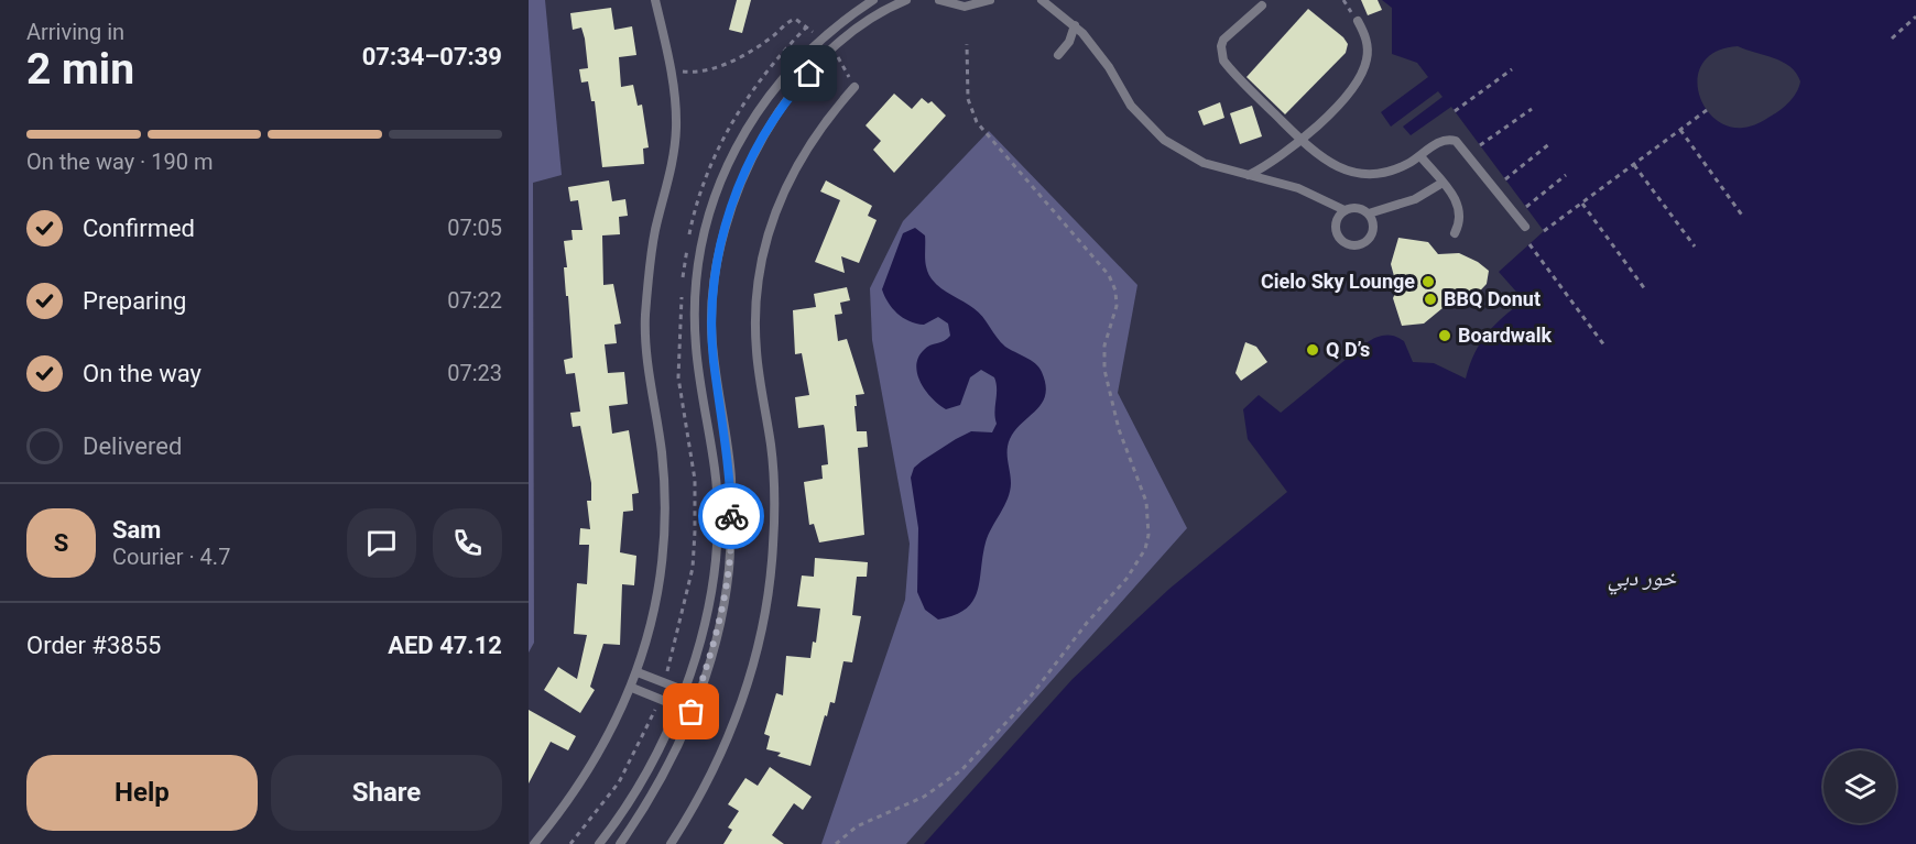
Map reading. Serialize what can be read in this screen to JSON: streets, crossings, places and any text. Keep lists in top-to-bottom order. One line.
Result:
{"water":["خور دبي"],"places":["Cielo Sky Lounge","BBQ Donut","Boardwalk","Q D’s"],"page":{"heading":["2 min","Arriving in","07:34–07:39"],"panel":["Sam","Courier · 4.7","Order #3855","AED 47.12"],"bar":"On the way · 190 m","list":[["Confirmed","07:05"],["Preparing","07:22"],["On the way","07:23"],"Delivered"],"round":"S","buttons":["Help","Share"]}}
